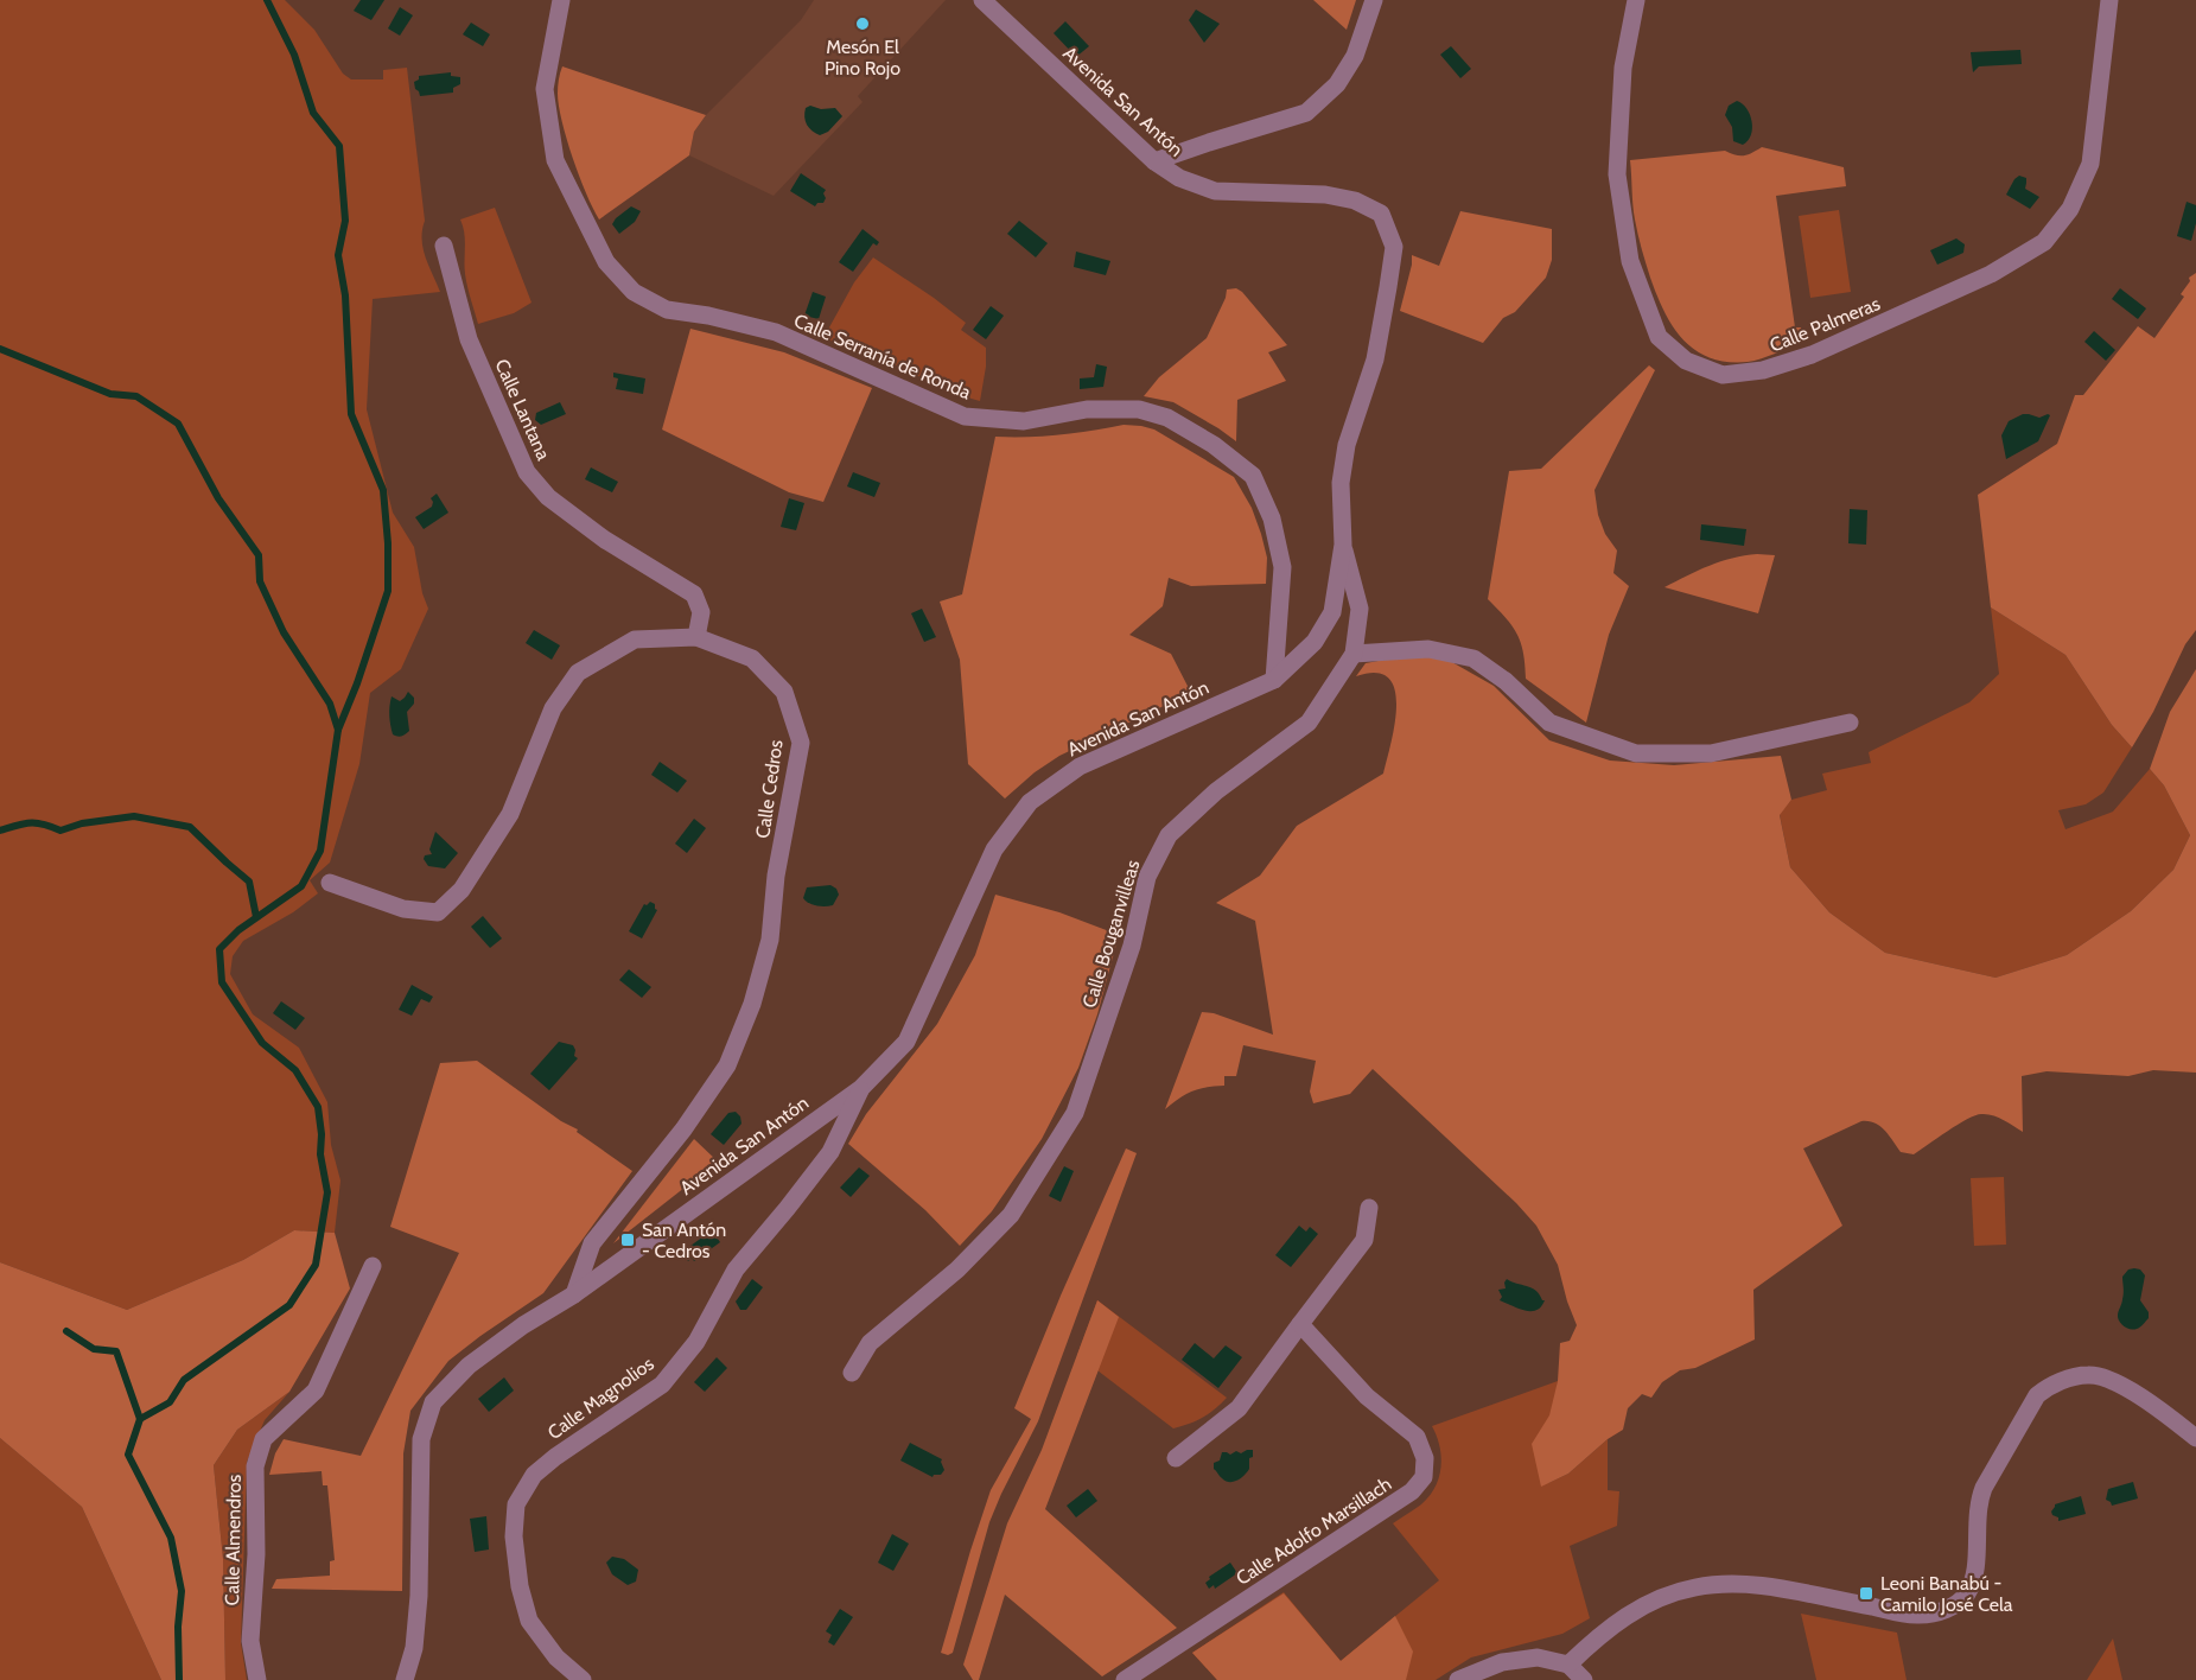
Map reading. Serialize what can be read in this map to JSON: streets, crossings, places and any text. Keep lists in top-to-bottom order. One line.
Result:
{"streets":{"street":["Avenida San Antón","Calle Palmeras","Calle Serranía de Ronda","Calle Lantana","Calle Cedros","Calle Bouganvilleas","Calle Magnolios","Calle Adolfo Marsillach","Calle Almendros"]},"crossings":[["Avenida San Antón","Calle Serranía de Ronda"],["Avenida San Antón","Calle Cedros"],["Avenida San Antón","Calle Bouganvilleas"],["Avenida San Antón","Calle Magnolios"],["Calle Lantana","Calle Cedros"]],"places":{"other":["Mesón El Pino Rojo"],"transit":["San Antón - Cedros","Leoni Banabú - Camilo José Cela"]}}
